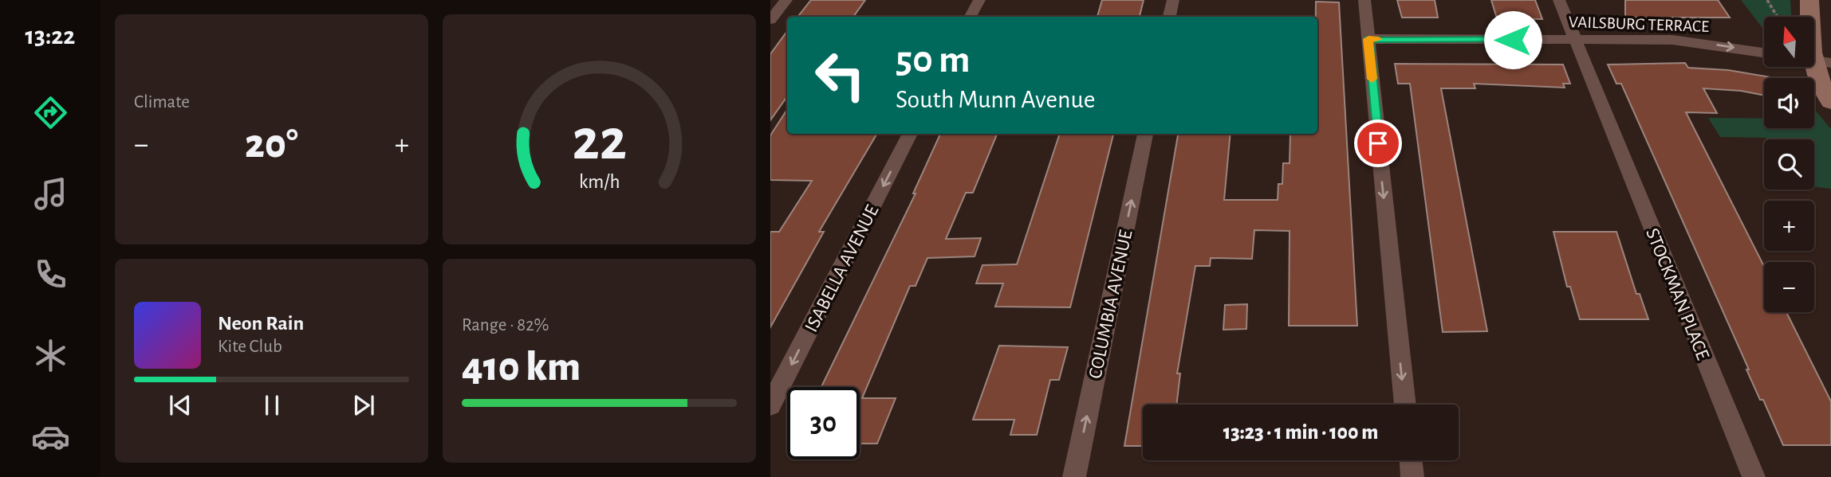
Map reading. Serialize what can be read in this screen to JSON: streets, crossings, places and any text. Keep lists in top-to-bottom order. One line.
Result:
{"streets":{"street":["VAILSBURG TERRACE","ISABELLA AVENUE","STOCKMAN PLACE","COLUMBIA AVENUE"]},"crossings":[["VAILSBURG TERRACE","STOCKMAN PLACE"]],"one_way":["VAILSBURG TERRACE","ISABELLA AVENUE","COLUMBIA AVENUE"],"north":"top","page":{"tabs":"13:22","tile":["Climate",["Range · 82%","410 km"]],"map_buttons":["+","−"],"turn":["50 m","South Munn Avenue"],"heat":["−","20°","+"],"song":["Neon Rain","Kite Club"],"limit":"30","trip":"13:23 · 1 min · 100 m","gauge":["22","km/h"]}}
